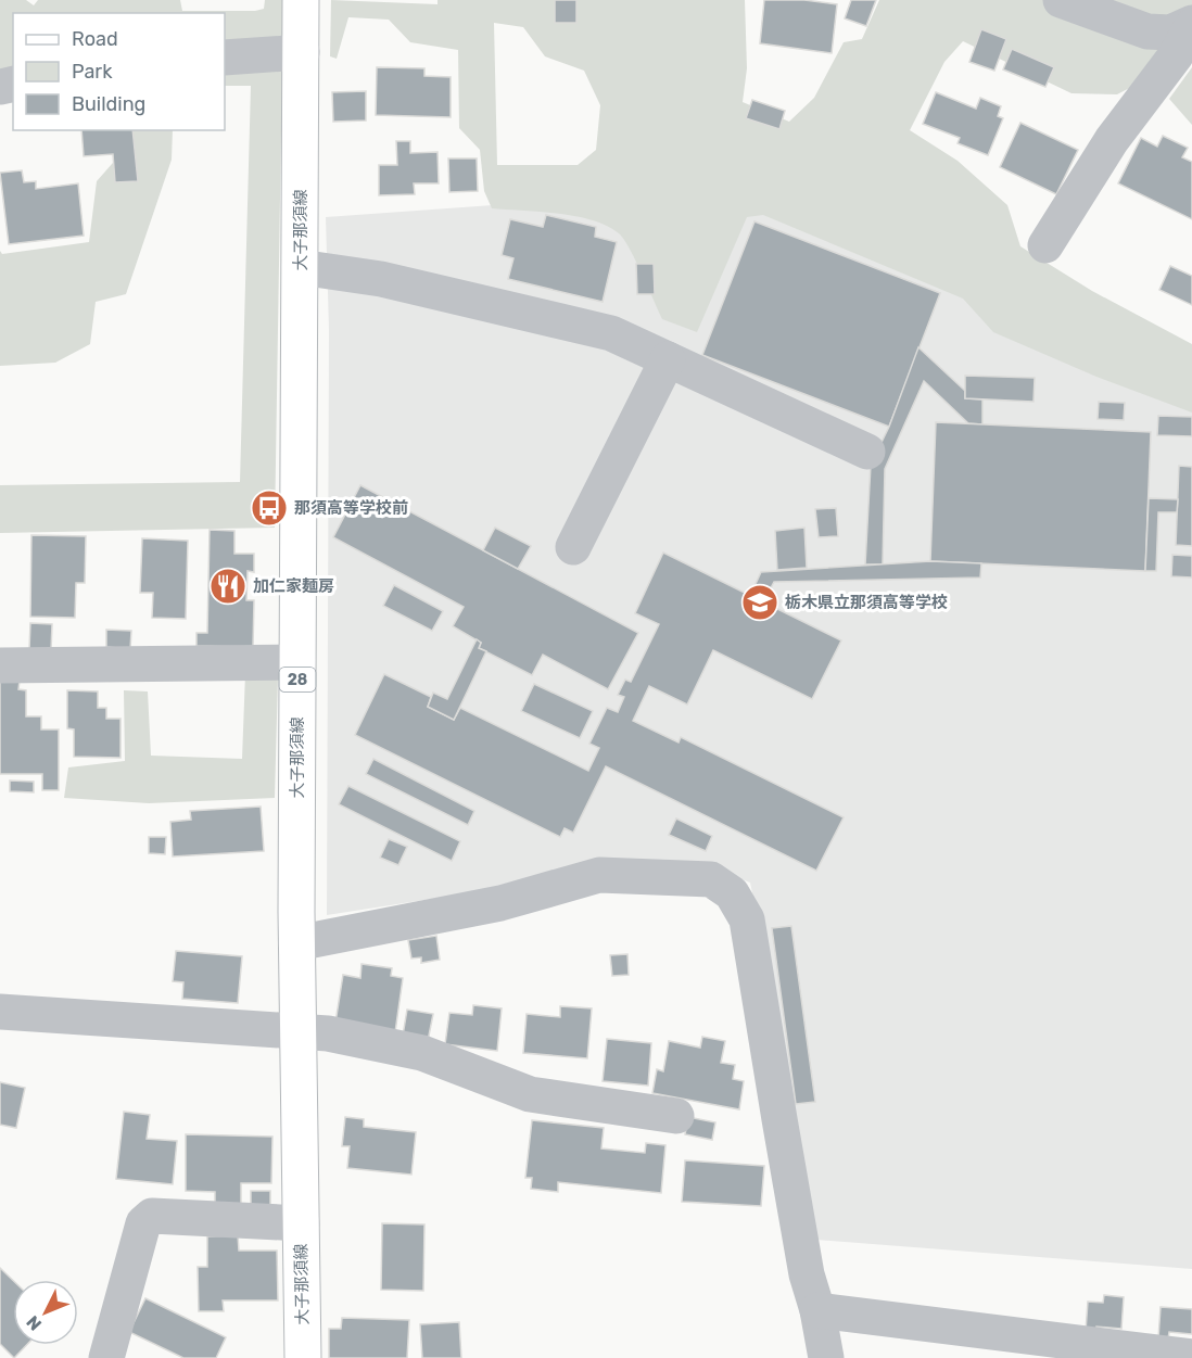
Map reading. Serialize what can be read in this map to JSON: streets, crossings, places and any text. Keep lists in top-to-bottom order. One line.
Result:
{"streets":{"main road":["大子那須線","28"]},"places":{"bus stop":["那須高等学校前"],"restaurant":["加仁家麺房"],"school or university":["栃木県立那須高等学校"]},"legend":["Road","Park","Building"],"north":"bottom left"}
